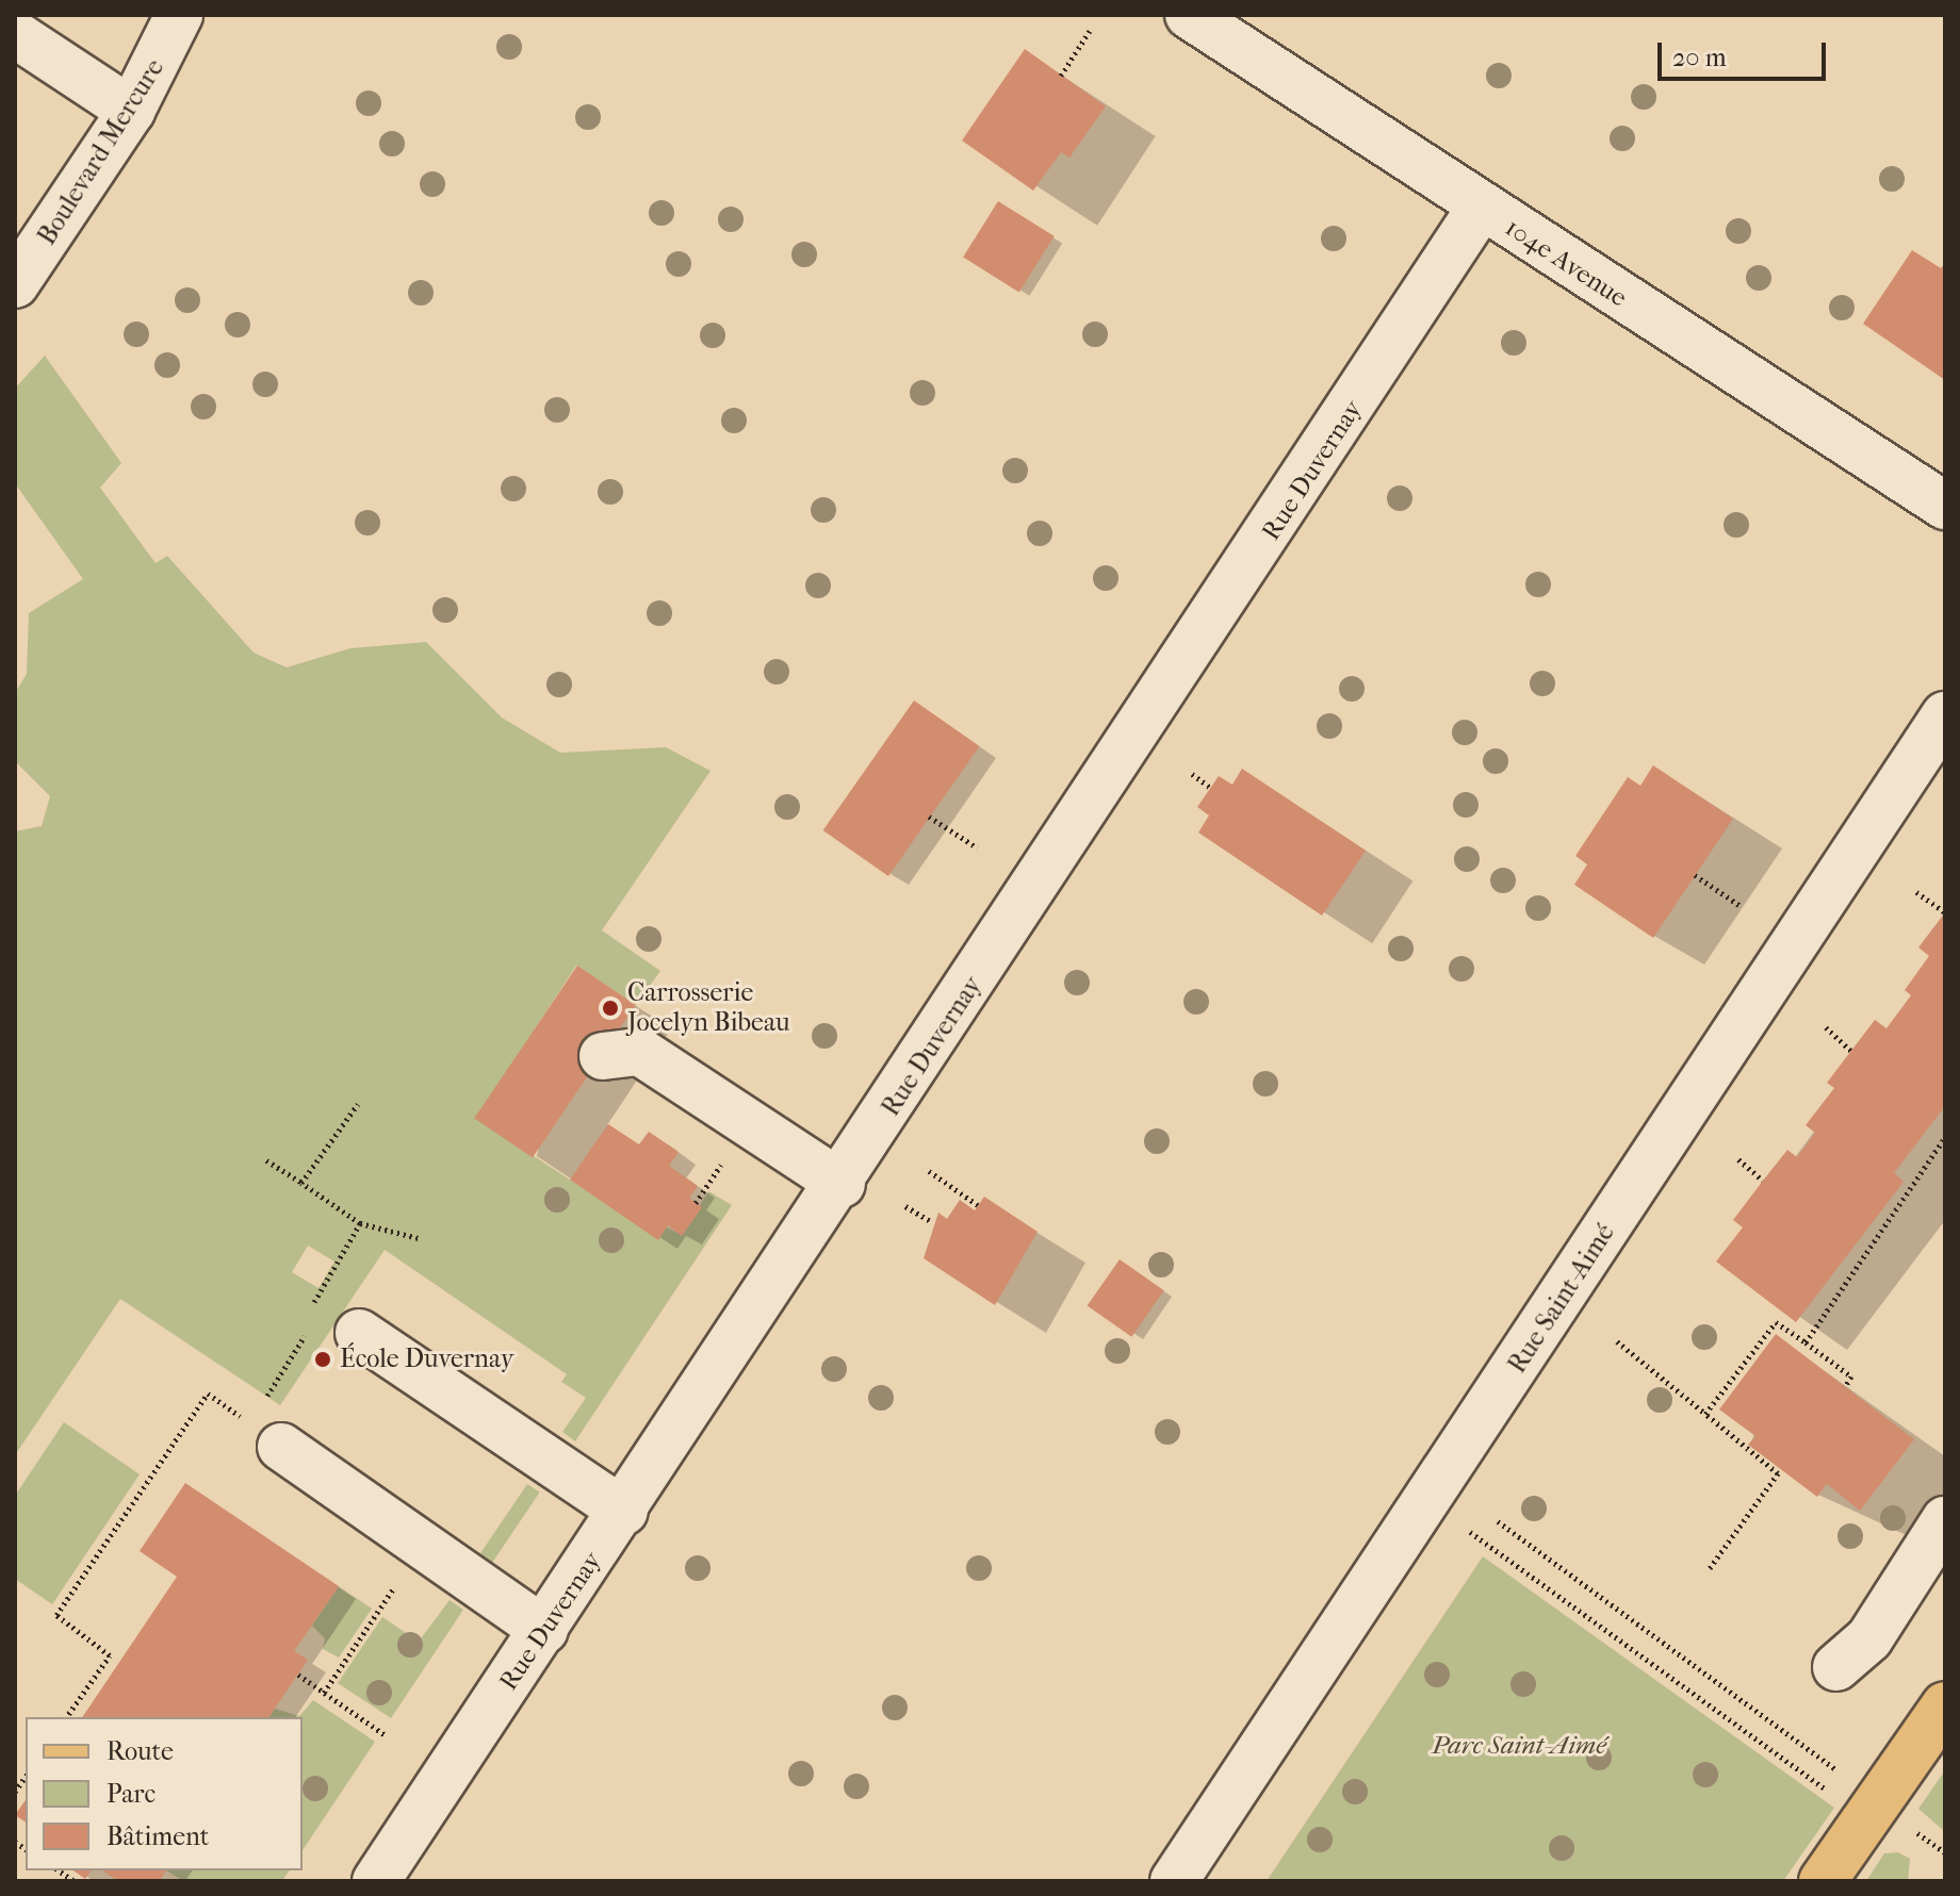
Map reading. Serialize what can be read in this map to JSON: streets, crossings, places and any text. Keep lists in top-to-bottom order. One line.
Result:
{"streets":{"street":["Boulevard Mercure","104e Avenue","Rue Duvernay","Rue Saint-Aimé"]},"crossings":[["104e Avenue","Rue Duvernay"]],"parks":["Parc Saint-Aimé"],"places":["Carrosserie Jocelyn Bibeau","École Duvernay"],"legend":["Route","Parc","Bâtiment"],"scale_bar":"20 m"}
